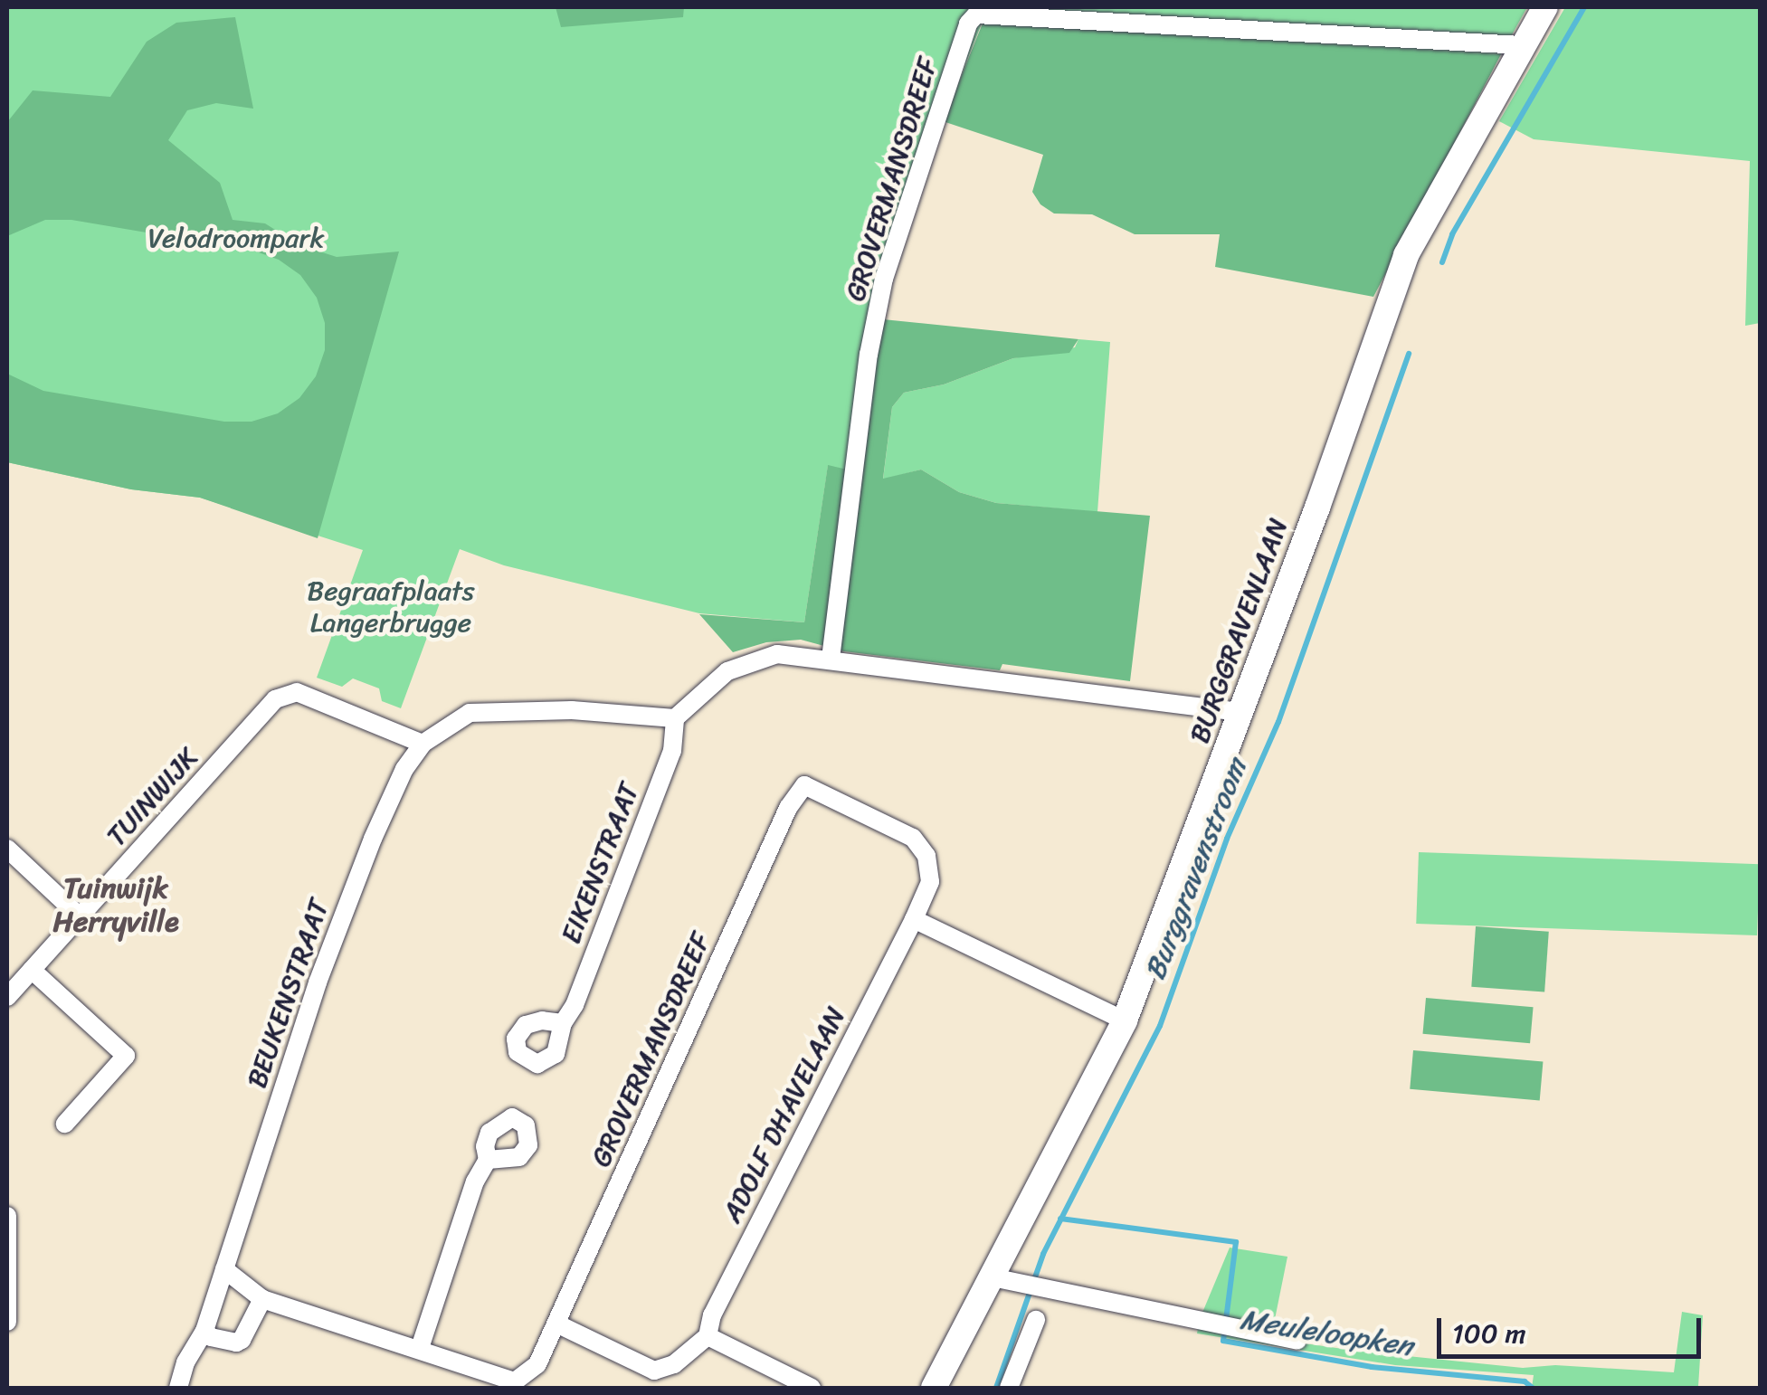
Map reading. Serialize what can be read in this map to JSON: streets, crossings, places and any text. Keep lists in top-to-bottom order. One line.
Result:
{"streets":{"main road":["BURGGRAVENLAAN"],"street":["GROVERMANSDREEF","TUINWIJK","EIKENSTRAAT","BEUKENSTRAAT","ADOLF DHAVELAAN"]},"crossings":[["GROVERMANSDREEF","BURGGRAVENLAAN"],["GROVERMANSDREEF","ADOLF DHAVELAAN"],["TUINWIJK","BEUKENSTRAAT"],["EIKENSTRAAT","BEUKENSTRAAT"]],"districts":["Tuinwijk Herryville"],"water":["Burggravenstroom","Meuleloopken"],"parks":["Velodroompark","Begraafplaats Langerbrugge"],"scale_bar":"100 m"}
